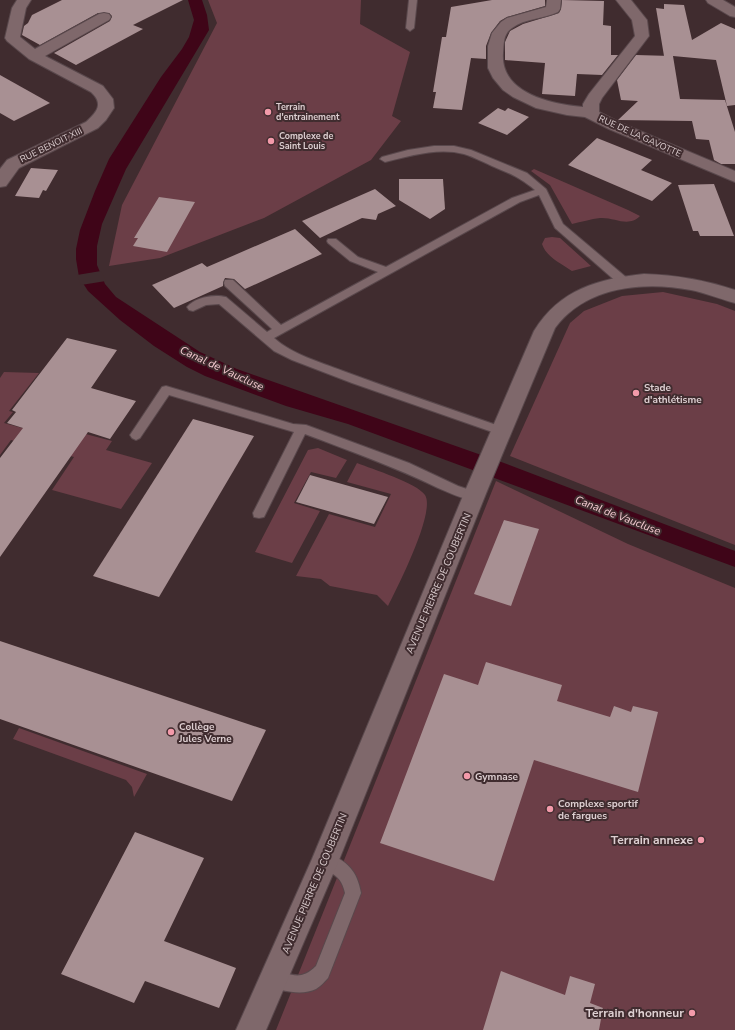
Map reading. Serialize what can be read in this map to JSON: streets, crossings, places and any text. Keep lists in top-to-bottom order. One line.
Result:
{"streets":{"street":["RUE DE LA GAVOTTE","RUE BENOIT XIII","AVENUE PIERRE DE COUBERTIN"]},"water":["Canal de Vaucluse"],"places":["Terrain d'entrainement","Complexe de Saint Louis","Stade d'athlétisme","Collège Jules Verne","Gymnase","Complexe sportif de fargues","Terrain annexe","Terrain d'honneur"]}
